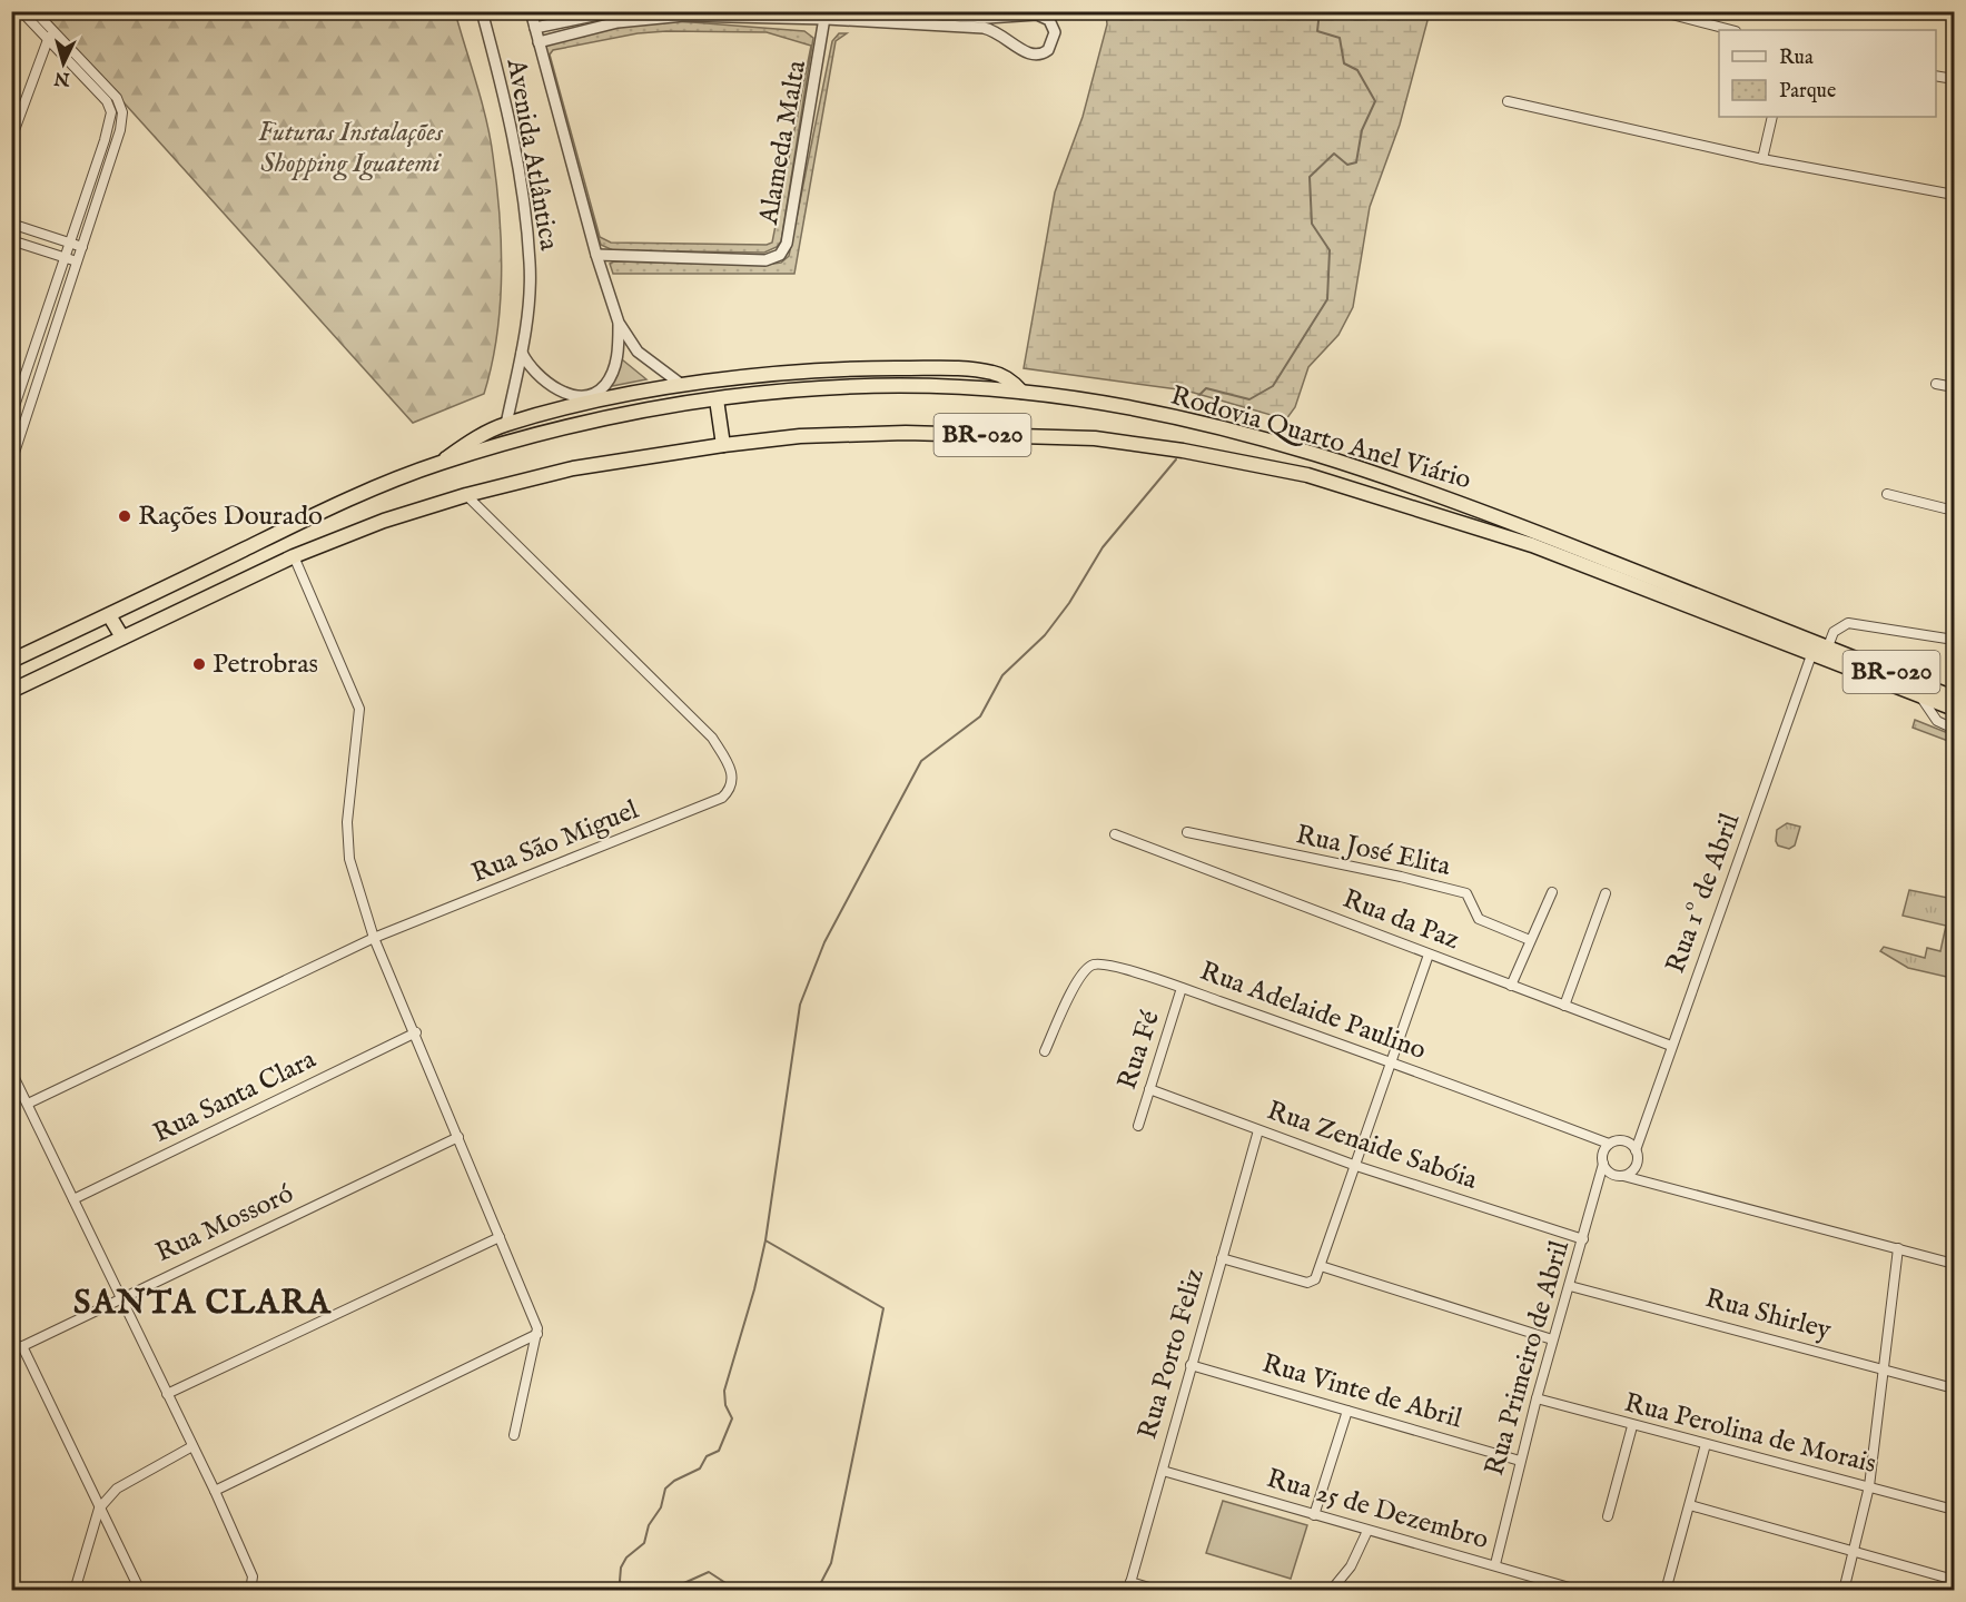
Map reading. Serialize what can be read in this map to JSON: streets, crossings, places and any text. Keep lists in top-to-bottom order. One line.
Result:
{"streets":{"highway":["BR-020","Rodovia Quarto Anel Viário"],"street":["Alameda Malta","Avenida Atlântica","Rua São Miguel","Rua José Elita","Rua 1º de Abril","Rua da Paz","Rua Adelaide Paulino","Rua Fé","Rua Santa Clara","Rua Zenaide Sabóia","Rua Mossoró","Rua Shirley","Rua Porto Feliz","Rua Primeiro de Abril","Rua Vinte de Abril","Rua Perolina de Morais","Rua 25 de Dezembro"]},"crossings":[["Alameda Malta","Avenida Atlântica"],["Rodovia Quarto Anel Viário","Rua São Miguel"],["Rodovia Quarto Anel Viário","Rua 1º de Abril"],["Rua 1º de Abril","Rua da Paz"],["Rua 1º de Abril","Rua Adelaide Paulino"],["Rua 1º de Abril","Rua Primeiro de Abril"],["Rua Adelaide Paulino","Rua Fé"],["Rua Adelaide Paulino","Rua Primeiro de Abril"],["Rua Fé","Rua Zenaide Sabóia"],["Rua Zenaide Sabóia","Rua Porto Feliz"],["Rua Zenaide Sabóia","Rua Primeiro de Abril"],["Rua Shirley","Rua Primeiro de Abril"],["Rua Porto Feliz","Rua Vinte de Abril"],["Rua Porto Feliz","Rua 25 de Dezembro"],["Rua Primeiro de Abril","Rua Vinte de Abril"],["Rua Primeiro de Abril","Rua Perolina de Morais"],["Rua Primeiro de Abril","Rua 25 de Dezembro"]],"districts":["SANTA CLARA"],"parks":["Futuras Instalações Shopping Iguatemi"],"places":["Rações Dourado","Petrobras"],"legend":["Rua","Parque"],"north":"bottom"}
